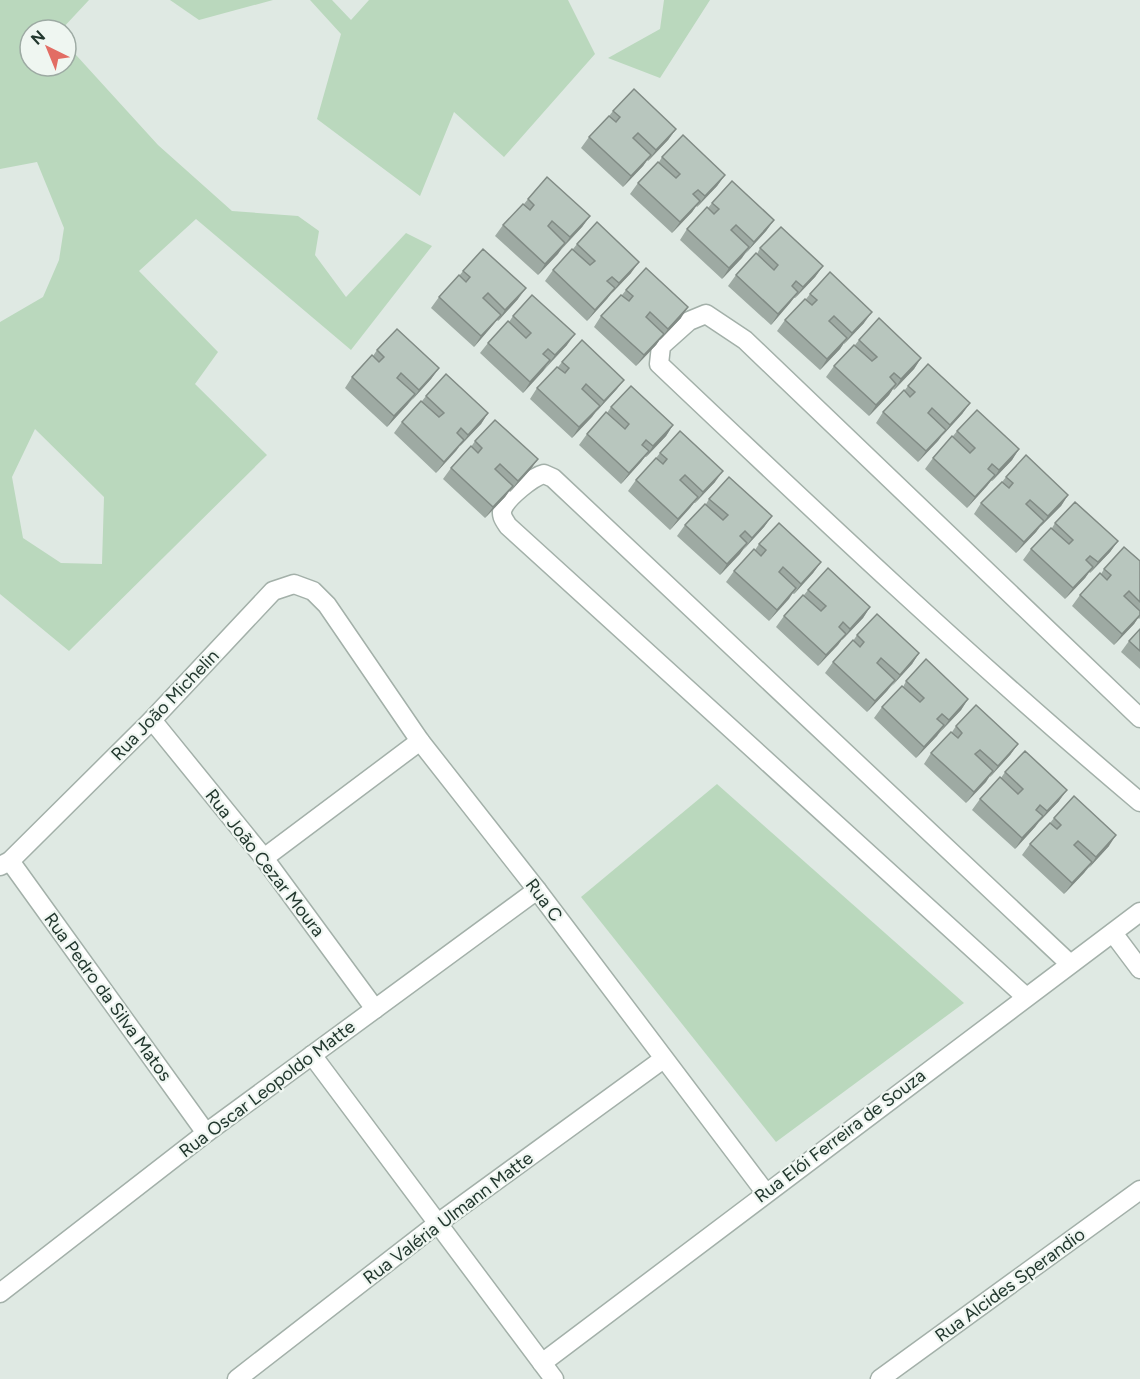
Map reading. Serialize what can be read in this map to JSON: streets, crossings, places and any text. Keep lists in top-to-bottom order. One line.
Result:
{"streets":{"street":["Rua João Michelin","Rua João Cezar Moura","Rua C","Rua Pedro da Silva Matos","Rua Oscar Leopoldo Matte","Rua Elói Ferreira de Souza","Rua Valéria Ulmann Matte","Rua Alcides Sperandio"]},"crossings":[["Rua João Michelin","Rua João Cezar Moura"],["Rua João Michelin","Rua C"],["Rua João Michelin","Rua Pedro da Silva Matos"],["Rua João Cezar Moura","Rua Oscar Leopoldo Matte"],["Rua C","Rua Oscar Leopoldo Matte"],["Rua C","Rua Elói Ferreira de Souza"],["Rua C","Rua Valéria Ulmann Matte"],["Rua Pedro da Silva Matos","Rua Oscar Leopoldo Matte"]],"north":"top left"}
